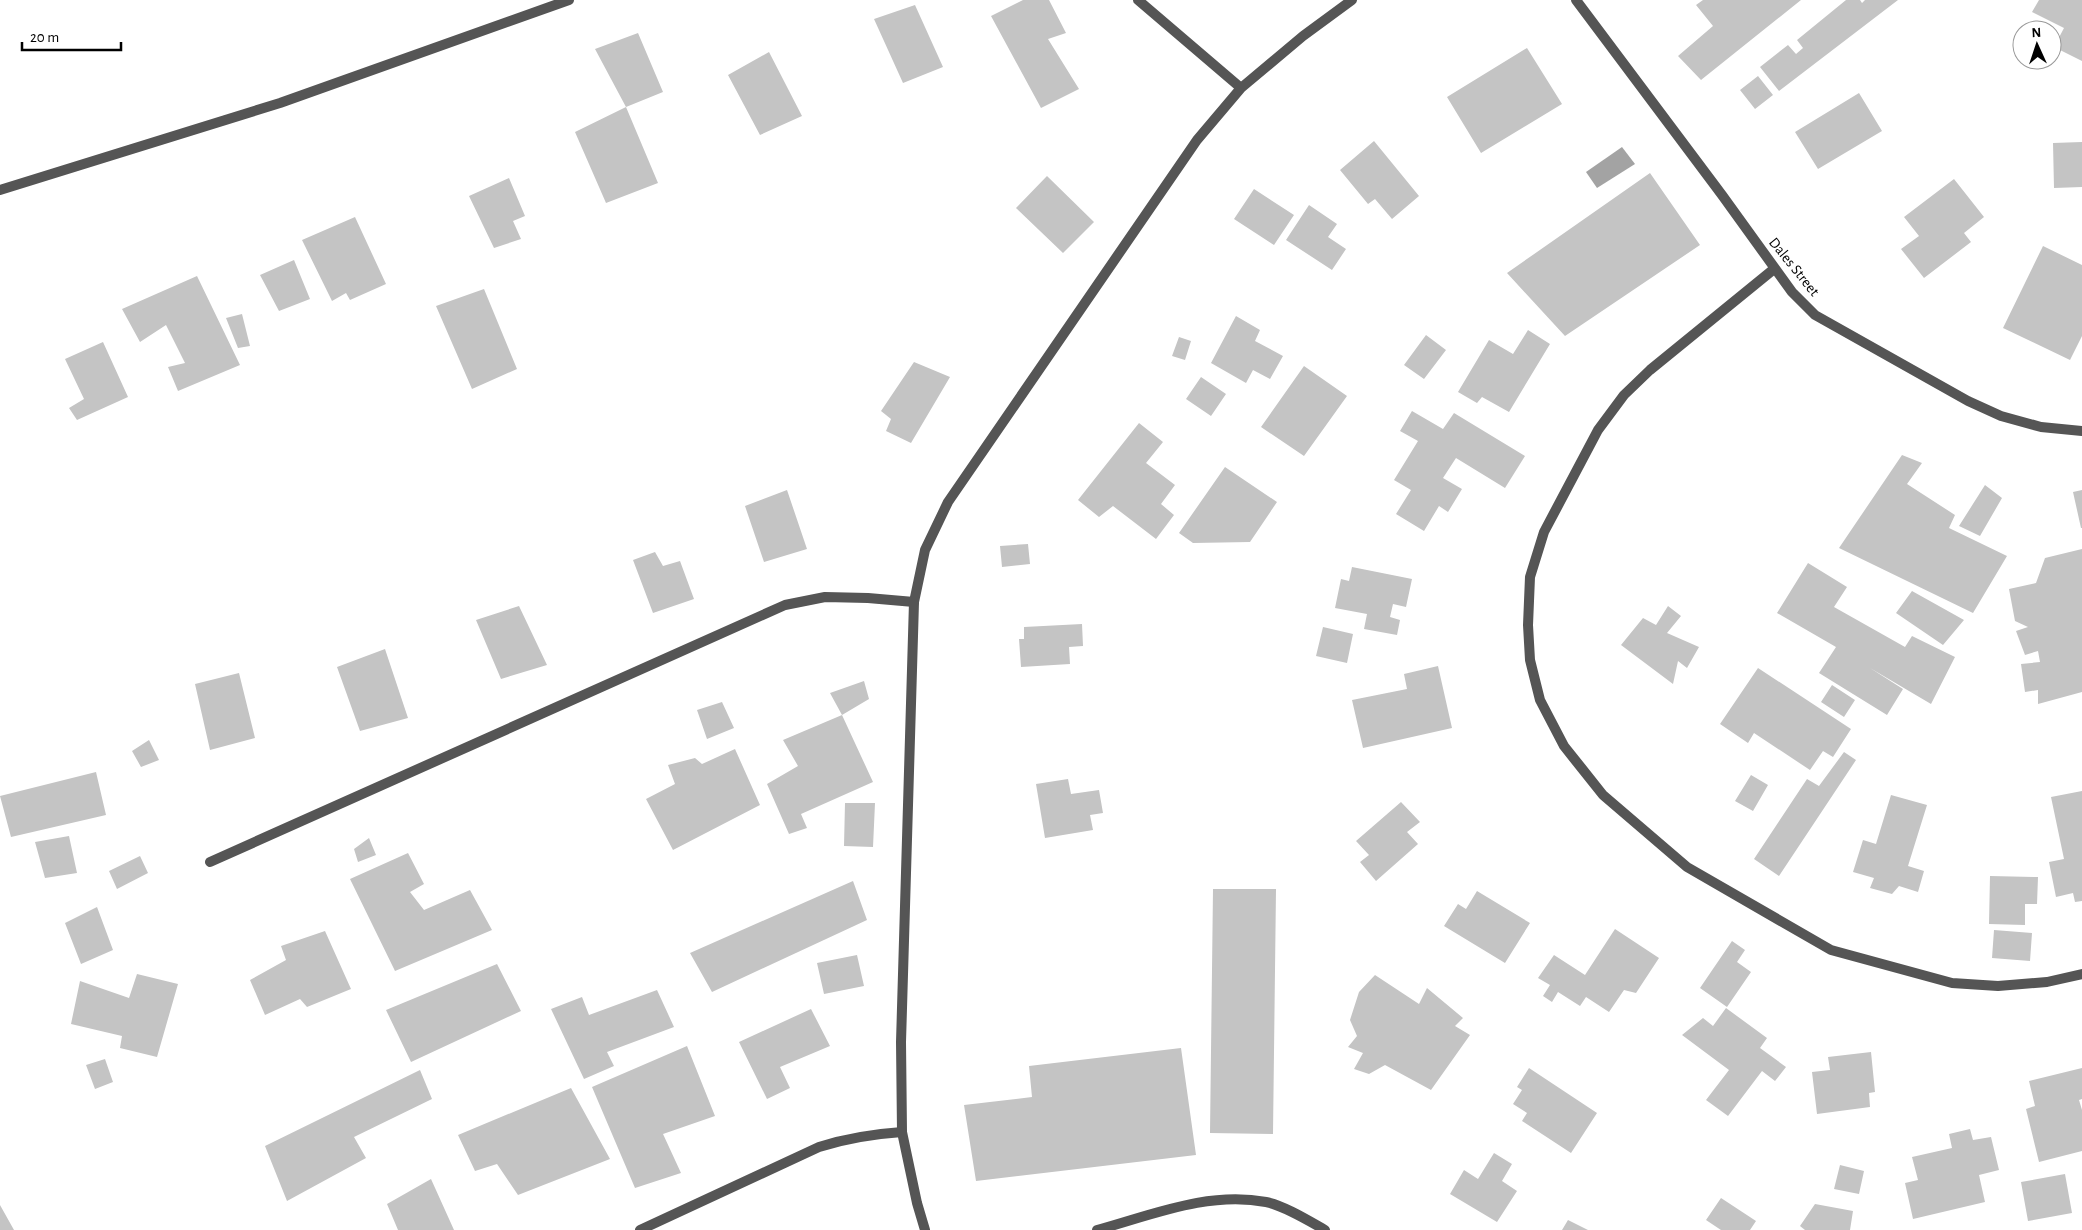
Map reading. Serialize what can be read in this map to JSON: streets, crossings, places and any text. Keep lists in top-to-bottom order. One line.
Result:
{"streets":{"street":["Dales Street"]},"scale_bar":"20 m","north":"top"}
